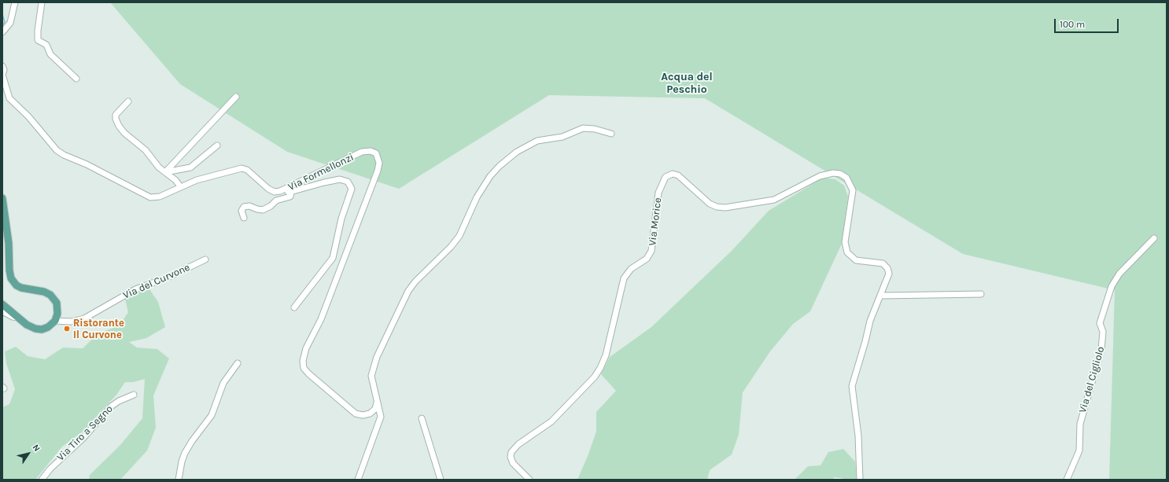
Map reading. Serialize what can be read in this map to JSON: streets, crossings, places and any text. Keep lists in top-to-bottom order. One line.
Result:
{"streets":{"street":["Via Formellonzi","Via Morice","Via del Curvone","Via del Cigliolo","Via Tiro a Segno"]},"districts":["Acqua del Peschio"],"places":["Ristorante Il Curvone"],"scale_bar":"100 m","north":"top right"}
